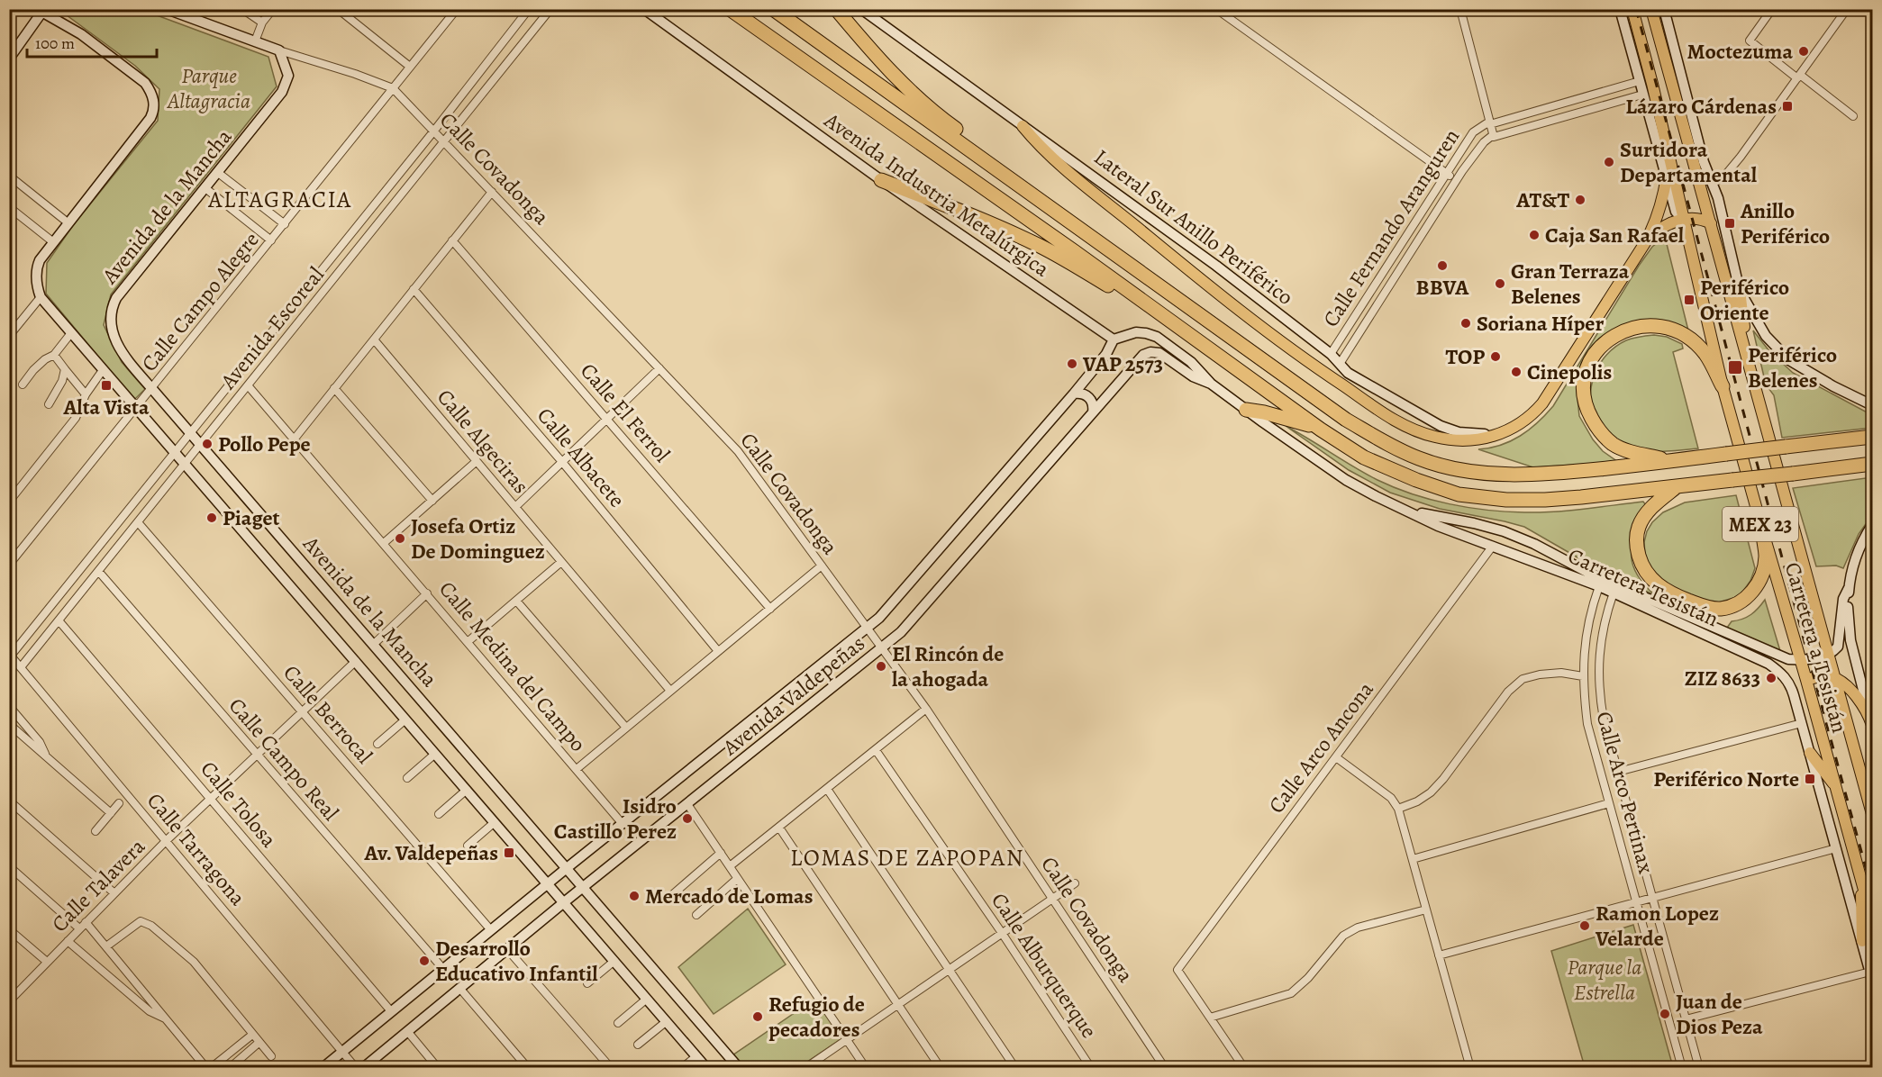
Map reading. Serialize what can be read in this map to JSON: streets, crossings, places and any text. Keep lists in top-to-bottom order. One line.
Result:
{"streets":{"main road":["MEX 23","Carretera a Tesistán"],"street":["Calle Covadonga","Avenida Industria Metalúrgica","Avenida de la Mancha","Lateral Sur Anillo Periférico","Calle Fernando Aranguren","Calle Campo Alegre","Avenida Escoreal","Calle El Ferrol","Calle Algeciras","Calle Albacete","Carretera Tesistán","Calle Medina del Campo","Avenida Valdepeñas","Calle Berrocal","Calle Arco Ancona","Calle Campo Real","Calle Arco Pertinax","Calle Tolosa","Calle Tarragona","Calle Talavera","Calle Alburquerque"]},"crossings":[["Calle Covadonga","Avenida de la Mancha"],["Calle Covadonga","Calle Campo Alegre"],["Calle Covadonga","Avenida Escoreal"],["Calle Covadonga","Avenida Valdepeñas"],["Avenida Industria Metalúrgica","Avenida Valdepeñas"],["Avenida de la Mancha","Calle Campo Alegre"],["Avenida de la Mancha","Avenida Escoreal"],["Avenida de la Mancha","Avenida Valdepeñas"],["Avenida de la Mancha","Calle Talavera"],["Lateral Sur Anillo Periférico","Calle Fernando Aranguren"],["Avenida Escoreal","Calle Medina del Campo"],["Avenida Escoreal","Calle Berrocal"],["Avenida Escoreal","Calle Campo Real"],["Avenida Escoreal","Calle Tolosa"],["Avenida Escoreal","Calle Tarragona"],["MEX 23","Carretera a Tesistán"],["Carretera Tesistán","Avenida Valdepeñas"],["Carretera Tesistán","Calle Arco Ancona"],["Carretera Tesistán","Calle Arco Pertinax"],["Calle Medina del Campo","Avenida Valdepeñas"],["Avenida Valdepeñas","Calle Berrocal"],["Avenida Valdepeñas","Calle Campo Real"],["Avenida Valdepeñas","Calle Tolosa"],["Avenida Valdepeñas","Calle Tarragona"],["Calle Berrocal","Calle Talavera"],["Calle Campo Real","Calle Talavera"],["Calle Tolosa","Calle Talavera"],["Calle Tarragona","Calle Talavera"]],"districts":["ALTAGRACIA","LOMAS DE ZAPOPAN"],"parks":["Parque Altagracia","Parque la Estrella"],"places":{"other":["Moctezuma","Surtidora Departamental","AT&T","Caja San Rafael","BBVA","Gran Terraza Belenes","Soriana Híper","TOP","VAP 2573","Cinepolis","Pollo Pepe","Piaget","Josefa Ortiz De Dominguez","El Rincón de la ahogada","ZIZ 8633","Isidro Castillo Perez","Mercado de Lomas","Ramon Lopez Velarde","Desarrollo Educativo Infantil","Juan de Dios Peza","Refugio de pecadores"],"transit":["Lázaro Cárdenas","Anillo Periférico","Periférico Oriente","Periférico Belenes","Alta Vista","Periférico Norte","Av. Valdepeñas"]},"scale_bar":"100 m"}
